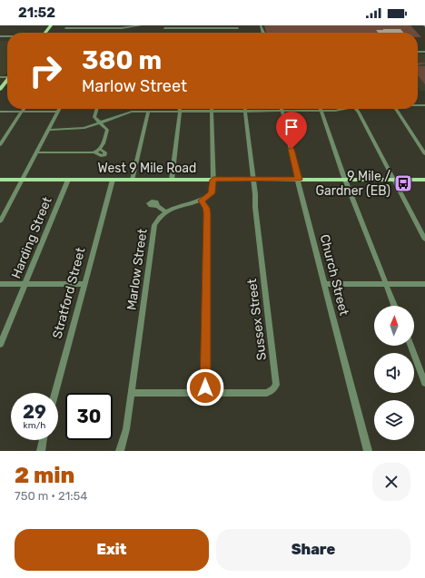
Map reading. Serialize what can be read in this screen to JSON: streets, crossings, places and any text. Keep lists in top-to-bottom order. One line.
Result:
{"streets":{"main road":["West 9 Mile Road"],"street":["Harding Street","Marlow Street","Church Street","Stratford Street","Sussex Street"]},"crossings":[["West 9 Mile Road","Harding Street"],["West 9 Mile Road","Church Street"],["West 9 Mile Road","Stratford Street"],["West 9 Mile Road","Sussex Street"],["Marlow Street","Sussex Street"]],"places":{"bus stop":["9 Mile / Gardner (EB)"]},"north":"top","page":{"status":"21:52","turn":["380 m","Marlow Street"],"speed":"29 km/h","limit":"30","heading":["2 min","750 m · 21:54"],"buttons":["Exit","Share"]}}
